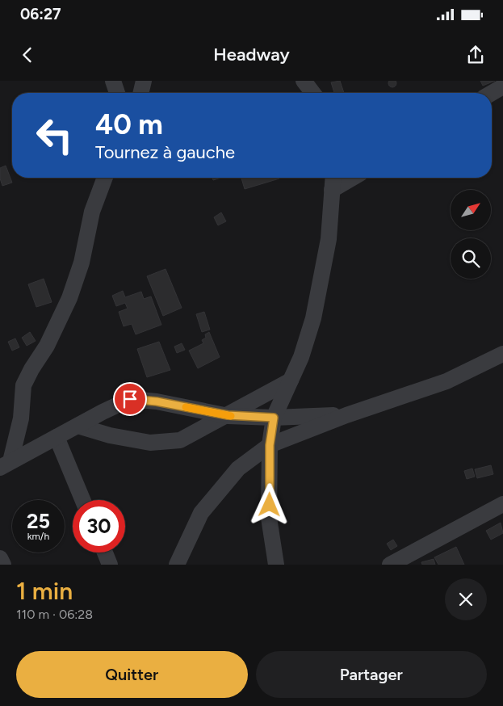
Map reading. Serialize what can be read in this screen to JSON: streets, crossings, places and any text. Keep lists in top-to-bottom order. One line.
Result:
{"north":"top right","page":{"status":"06:27","header":"Headway","turn":["40 m","Tournez à gauche"],"speed":"25 km/h","limit":"30","heading":["1 min","110 m · 06:28"],"buttons":["Quitter","Partager"]}}
